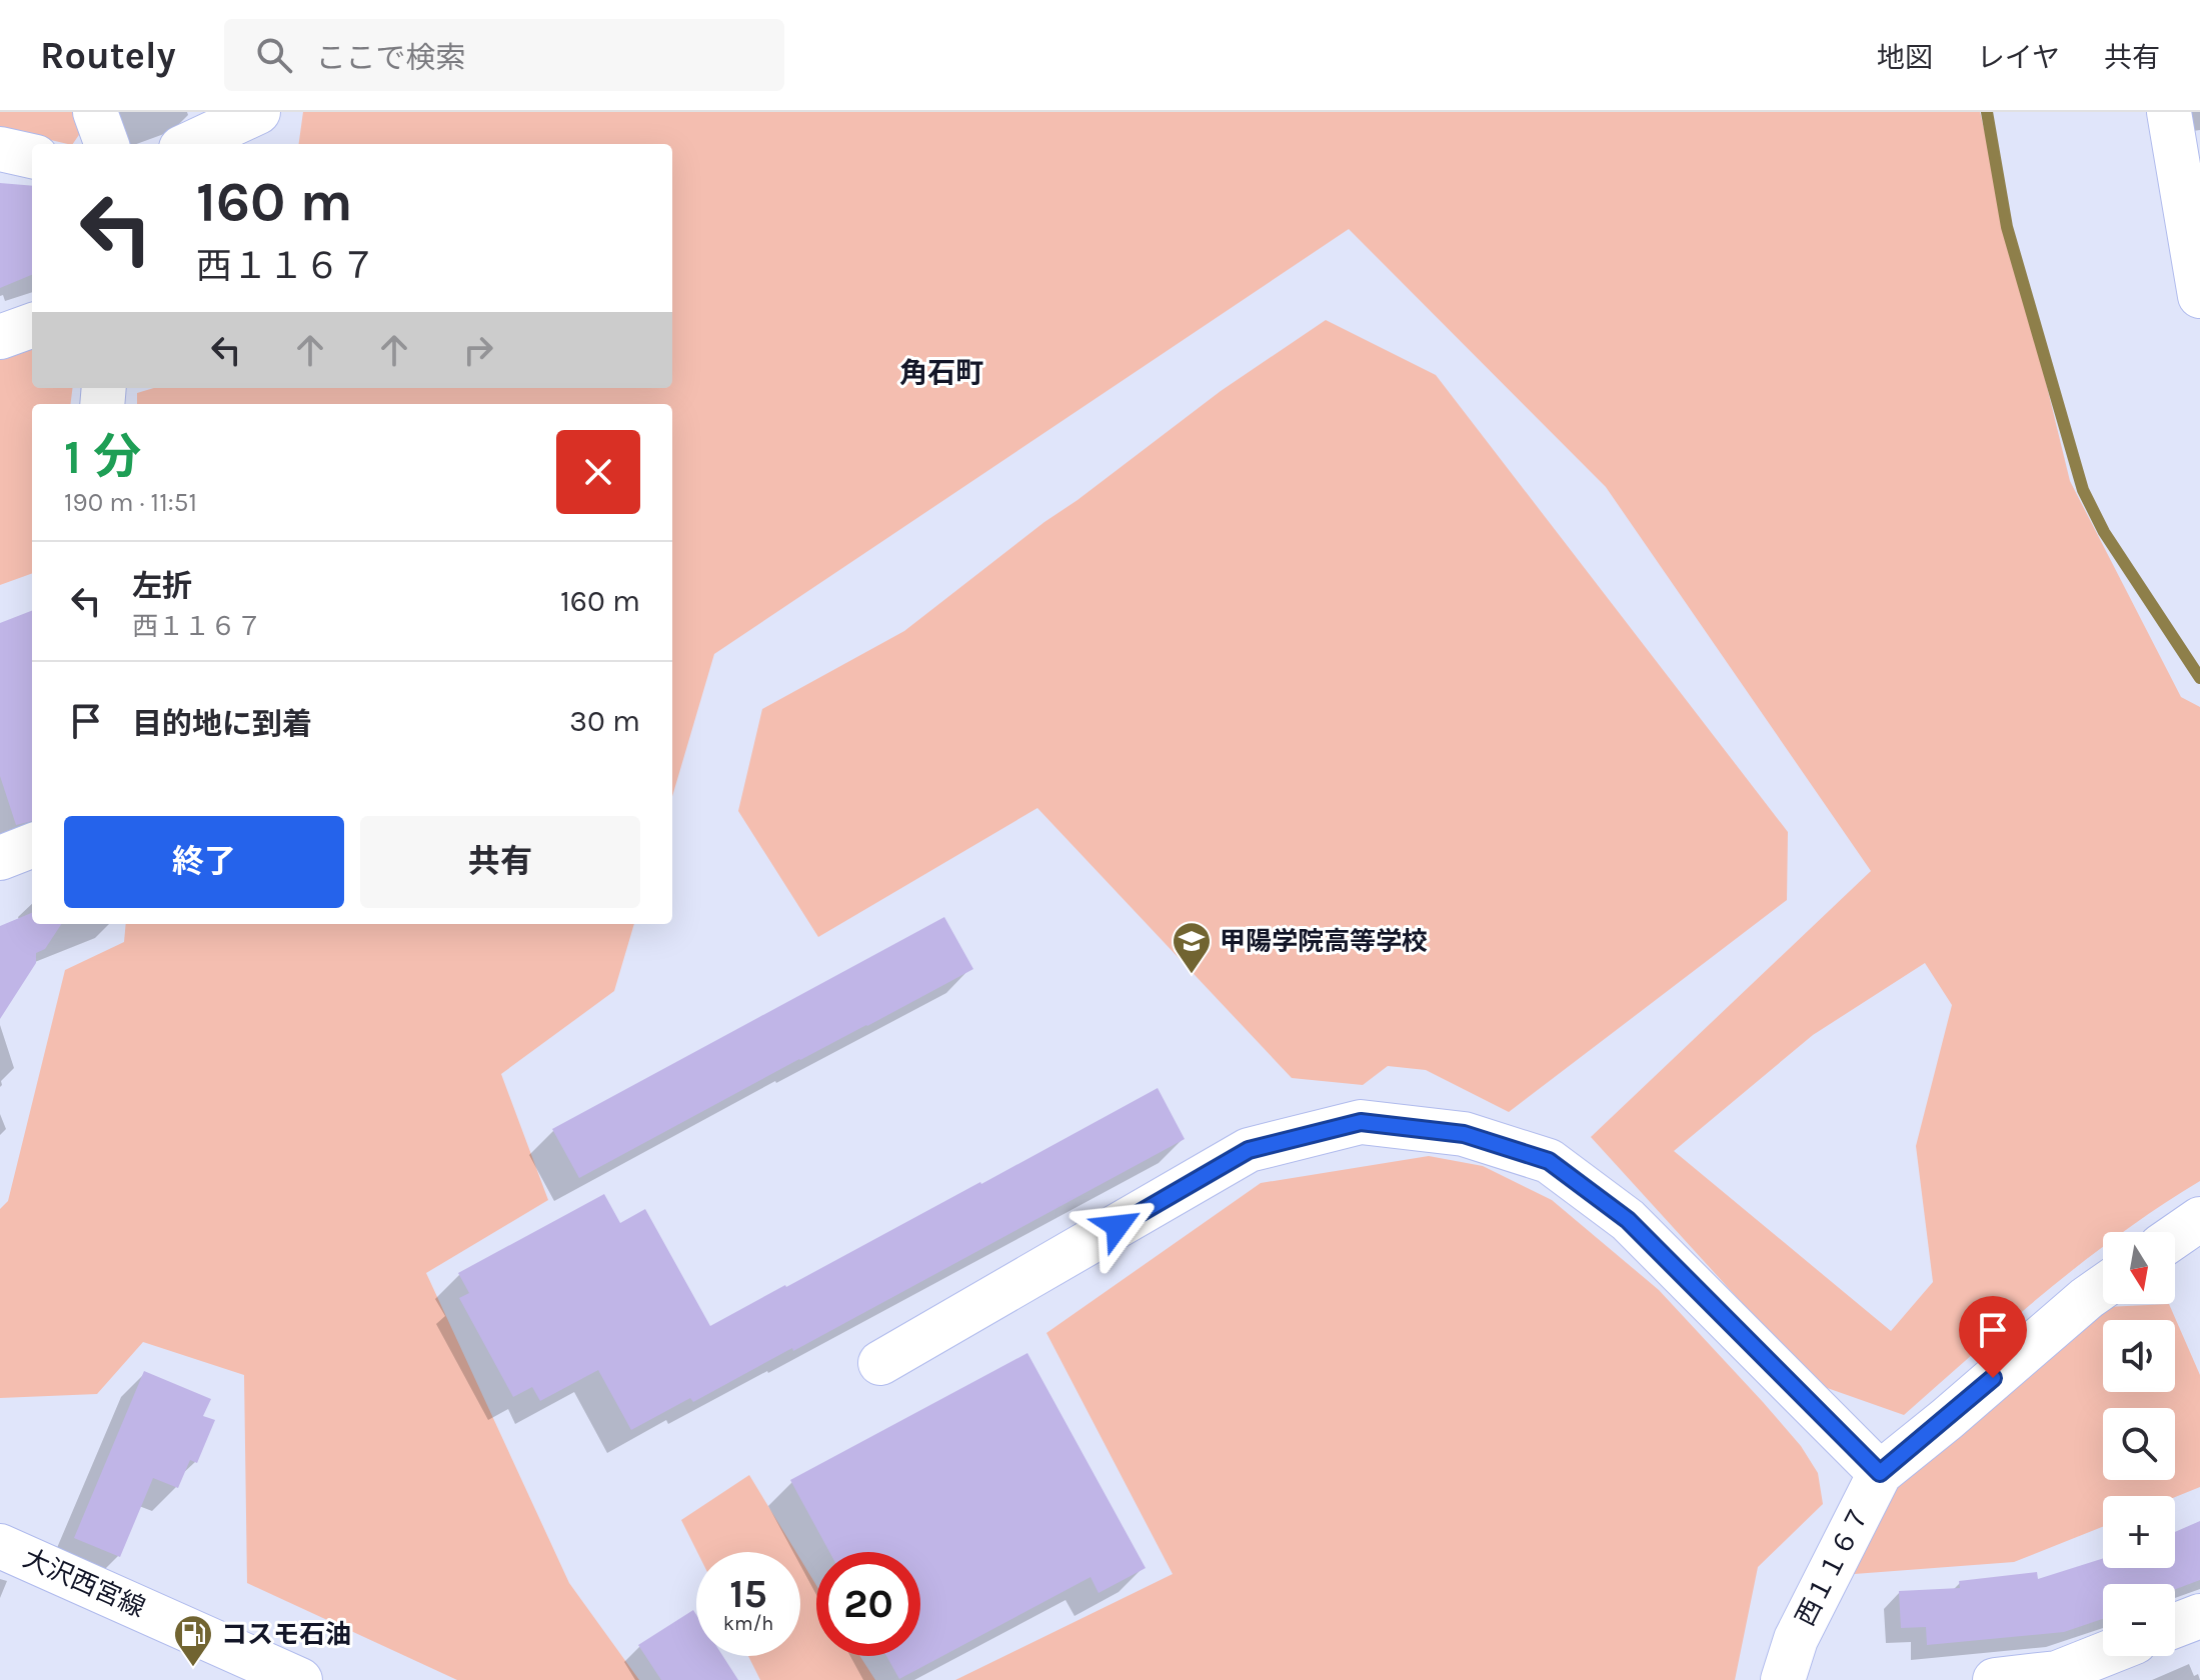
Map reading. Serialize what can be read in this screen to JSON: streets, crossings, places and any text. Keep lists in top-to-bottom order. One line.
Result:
{"streets":{"street":["西１１６７","大沢西宮線"]},"districts":["角石町"],"places":{"school or university":["甲陽学院高等学校"],"fuel station":["コスモ石油"]},"north":"bottom","page":{"header":"Routely","search":"ここで検索","nav":["地図","レイヤ","共有"],"turn":["160 m","西１１６７"],"heading":["1 分","190 m · 11:51"],"list":[{"name":"左折","note":"西１１６７","value":"160 m"},{"name":"目的地に到着","value":"30 m"}],"buttons":["終了","共有"],"map_buttons":["+","−"],"speed":"15 km/h","limit":"20"}}
